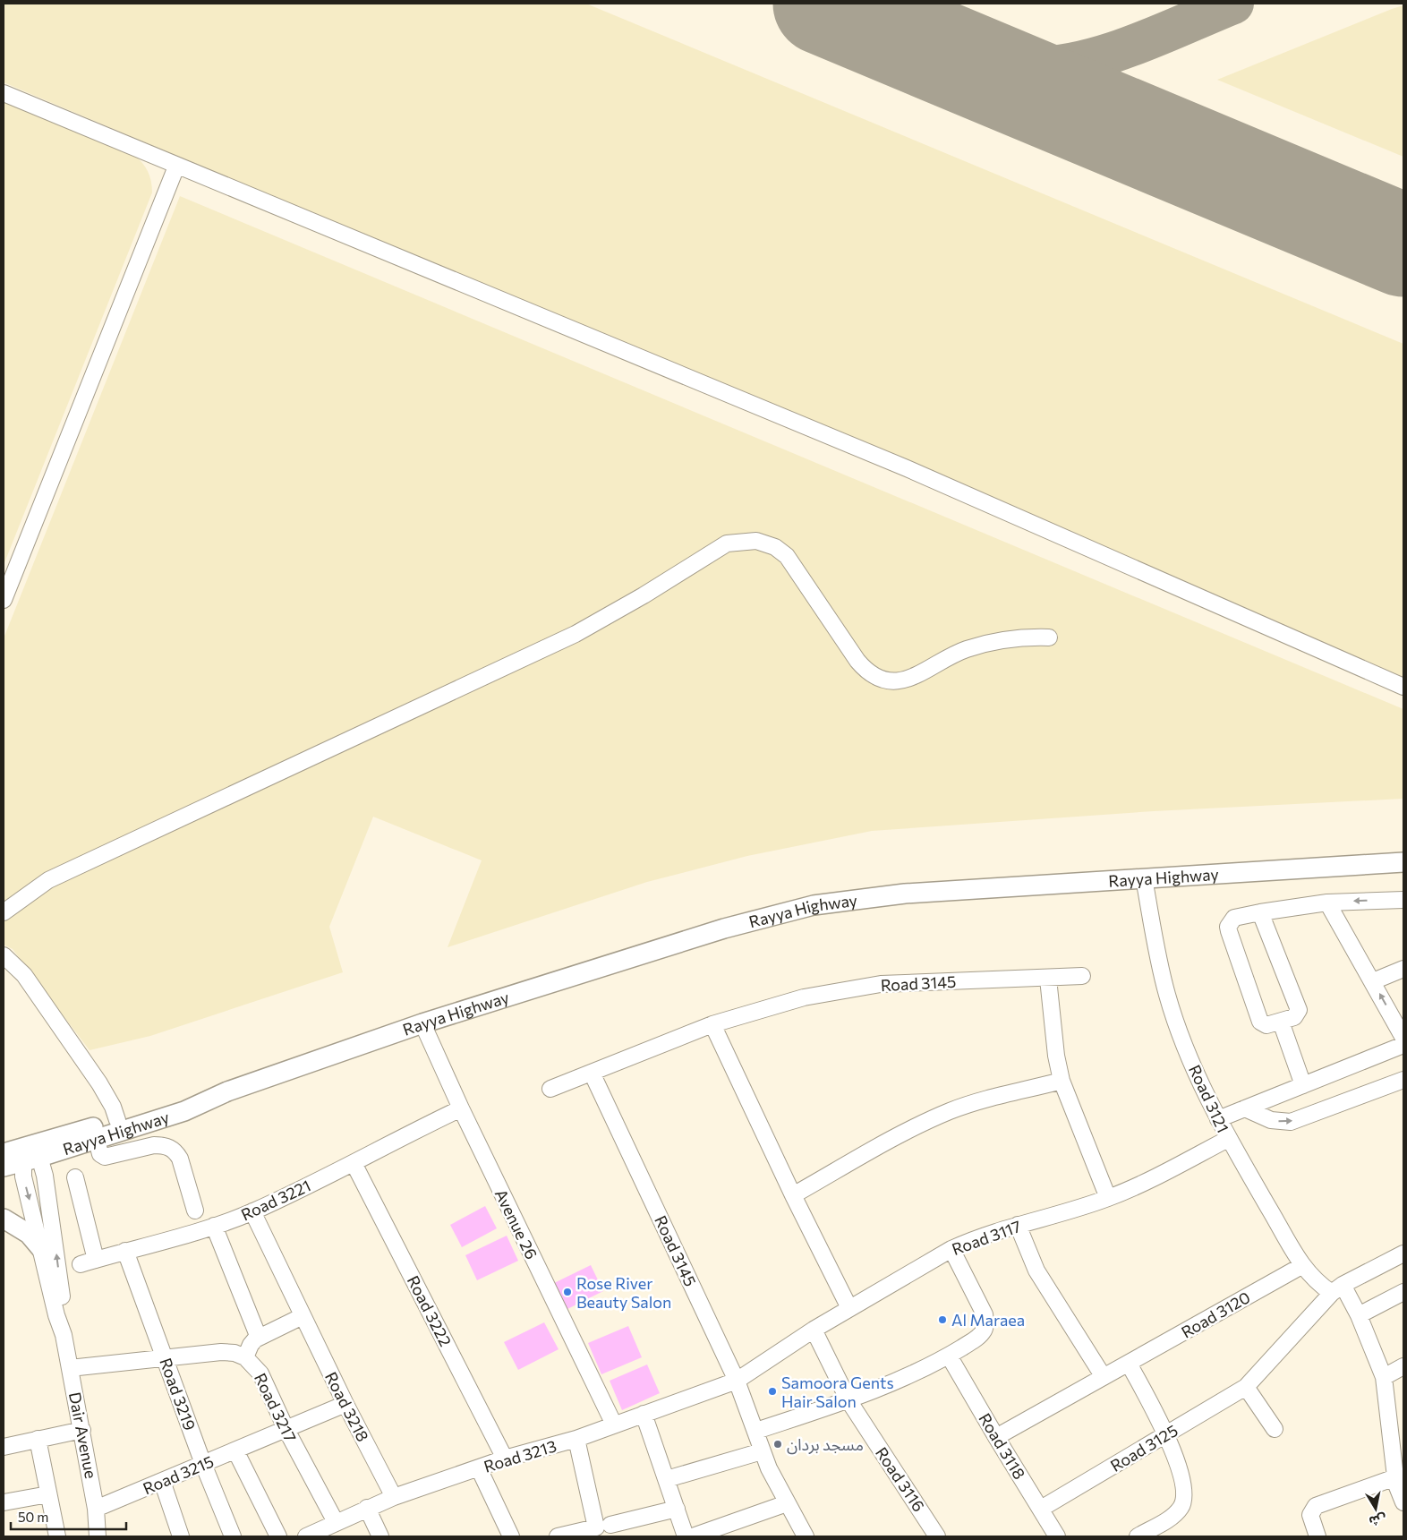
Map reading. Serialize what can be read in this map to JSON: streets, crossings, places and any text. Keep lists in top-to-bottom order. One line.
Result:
{"streets":{"main road":["Rayya Highway"],"street":["Road 3145","Road 3121","Road 3221","Avenue 26","Road 3117","Road 3222","Road 3120","Road 3219","Road 3218","Road 3217","Dair Avenue","Road 3118","Road 3125","Road 3213","Road 3215","Road 3116"]},"crossings":[["Rayya Highway","Road 3121"],["Rayya Highway","Avenue 26"],["Rayya Highway","Dair Avenue"],["Road 3145","Road 3117"],["Road 3145","Road 3213"],["Road 3121","Road 3117"],["Road 3121","Road 3120"],["Road 3121","Road 3125"],["Road 3221","Avenue 26"],["Road 3221","Road 3222"],["Road 3221","Road 3219"],["Road 3221","Road 3218"],["Avenue 26","Road 3213"],["Road 3117","Road 3213"],["Road 3117","Road 3116"],["Road 3222","Road 3213"],["Road 3120","Road 3118"],["Road 3219","Road 3217"],["Road 3219","Road 3215"],["Road 3218","Road 3213"],["Road 3218","Road 3215"],["Road 3217","Dair Avenue"],["Road 3217","Road 3213"],["Road 3217","Road 3215"],["Dair Avenue","Road 3215"],["Road 3118","Road 3125"]],"places":["Rose River Beauty Salon","Al Maraea","Samoora Gents Hair Salon","مسجد بردان"],"scale_bar":"50 m","north":"bottom"}
